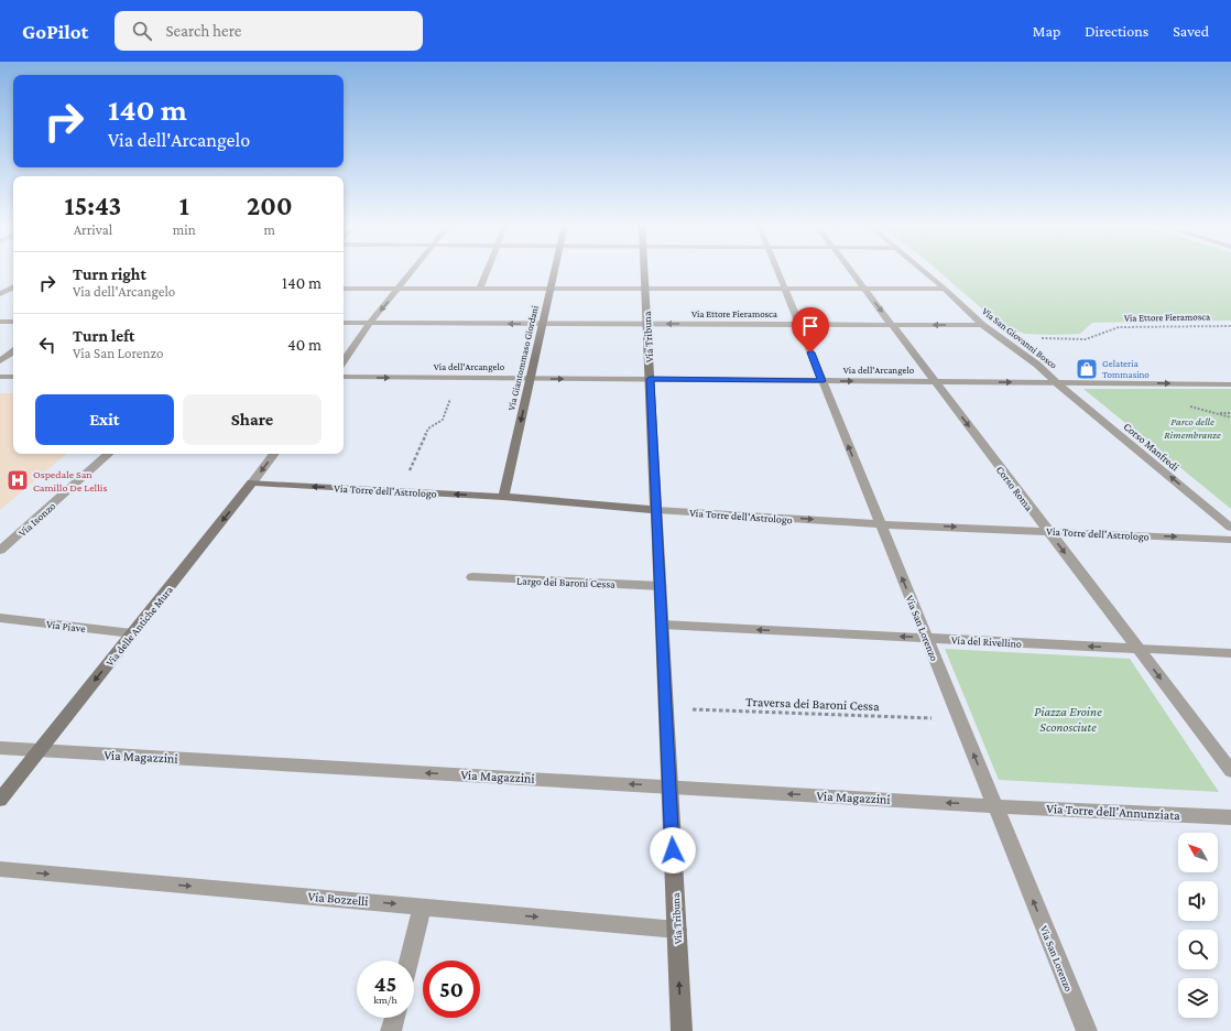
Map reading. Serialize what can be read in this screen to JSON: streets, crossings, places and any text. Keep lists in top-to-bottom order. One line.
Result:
{"streets":{"main road":["Via Tribuna","Via Giantommaso Giordani","Via Torre dell'Astrologo","Via delle Antiche Mura"],"street":["Via Ettore Fieramosca","Via San Giovanni Bosco","Via dell'Arcangelo","Corso Manfredi","Corso Roma","Via Isonzo","Largo dei Baroni Cessa","Via Piave","Via San Lorenzo","Via del Rivellino","Via Magazzini","Via Torre dell'Annunziata","Via Bozzelli"],"path":["Traversa dei Baroni Cessa"]},"crossings":[["Via Ettore Fieramosca","Via Tribuna"],["Via Ettore Fieramosca","Via San Giovanni Bosco"],["Via Ettore Fieramosca","Via Giantommaso Giordani"],["Via Ettore Fieramosca","Corso Roma"],["Via Ettore Fieramosca","Via San Lorenzo"],["Via Tribuna","Via dell'Arcangelo"],["Via Tribuna","Via Torre dell'Astrologo"],["Via Tribuna","Largo dei Baroni Cessa"],["Via Tribuna","Via del Rivellino"],["Via Tribuna","Traversa dei Baroni Cessa"],["Via Tribuna","Via Magazzini"],["Via Tribuna","Via Bozzelli"],["Via San Giovanni Bosco","Via dell'Arcangelo"],["Via San Giovanni Bosco","Corso Manfredi"],["Via Giantommaso Giordani","Via dell'Arcangelo"],["Via Giantommaso Giordani","Via Torre dell'Astrologo"],["Via dell'Arcangelo","Corso Manfredi"],["Via dell'Arcangelo","Corso Roma"],["Via dell'Arcangelo","Via San Lorenzo"],["Corso Roma","Via Torre dell'Astrologo"],["Corso Roma","Via del Rivellino"],["Via Torre dell'Astrologo","Via delle Antiche Mura"],["Via Torre dell'Astrologo","Via San Lorenzo"],["Via Piave","Via delle Antiche Mura"],["Via delle Antiche Mura","Via Magazzini"],["Via San Lorenzo","Via del Rivellino"],["Via San Lorenzo","Traversa dei Baroni Cessa"],["Via San Lorenzo","Via Magazzini"],["Via San Lorenzo","Via Torre dell'Annunziata"],["Via Magazzini","Via Torre dell'Annunziata"]],"one_way":["Via Giantommaso Giordani","Corso Manfredi","Corso Roma","Via delle Antiche Mura","Via San Lorenzo","Via del Rivellino","Via Magazzini","Via Bozzelli"],"parks":["Parco delle Rimembranze","Piazza Eroine Sconosciute"],"places":{"shop":["Gelateria Tommasino"],"hospital":["Ospedale San Camillo De Lellis"]},"north":"top left","page":{"header":"GoPilot","search":"Search here","nav":["Map","Directions","Saved"],"turn":["140 m","Via dell'Arcangelo"],"eta":["15:43","Arrival","1","min","200","m"],"list":[{"name":"Turn right","note":"Via dell'Arcangelo","value":"140 m"},{"name":"Turn left","note":"Via San Lorenzo","value":"40 m"}],"buttons":["Exit","Share"],"speed":"45 km/h","limit":"50"}}
